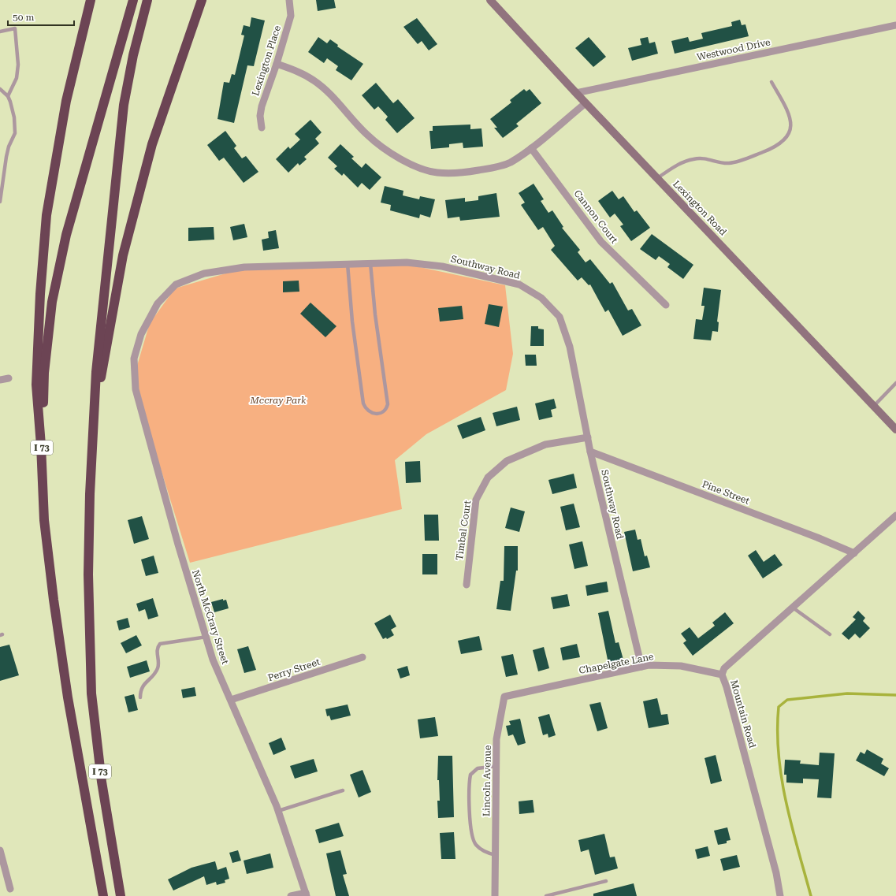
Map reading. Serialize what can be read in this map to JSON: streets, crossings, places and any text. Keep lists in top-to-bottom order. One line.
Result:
{"streets":{"highway":["I 73"],"main road":["Lexington Road"],"street":["Westwood Drive","Lexington Place","Cannon Court","Southway Road","Pine Street","Timbal Court","North McCrary Street","Chapelgate Lane","Perry Street","Mountain Road","Lincoln Avenue"]},"crossings":[["Westwood Drive","Lexington Road"],["Southway Road","Pine Street"],["Southway Road","Timbal Court"],["Southway Road","North McCrary Street"],["Southway Road","Chapelgate Lane"],["Pine Street","Mountain Road"],["North McCrary Street","Perry Street"],["Chapelgate Lane","Mountain Road"],["Chapelgate Lane","Lincoln Avenue"]],"parks":["Mccray Park"],"scale_bar":"50 m"}
